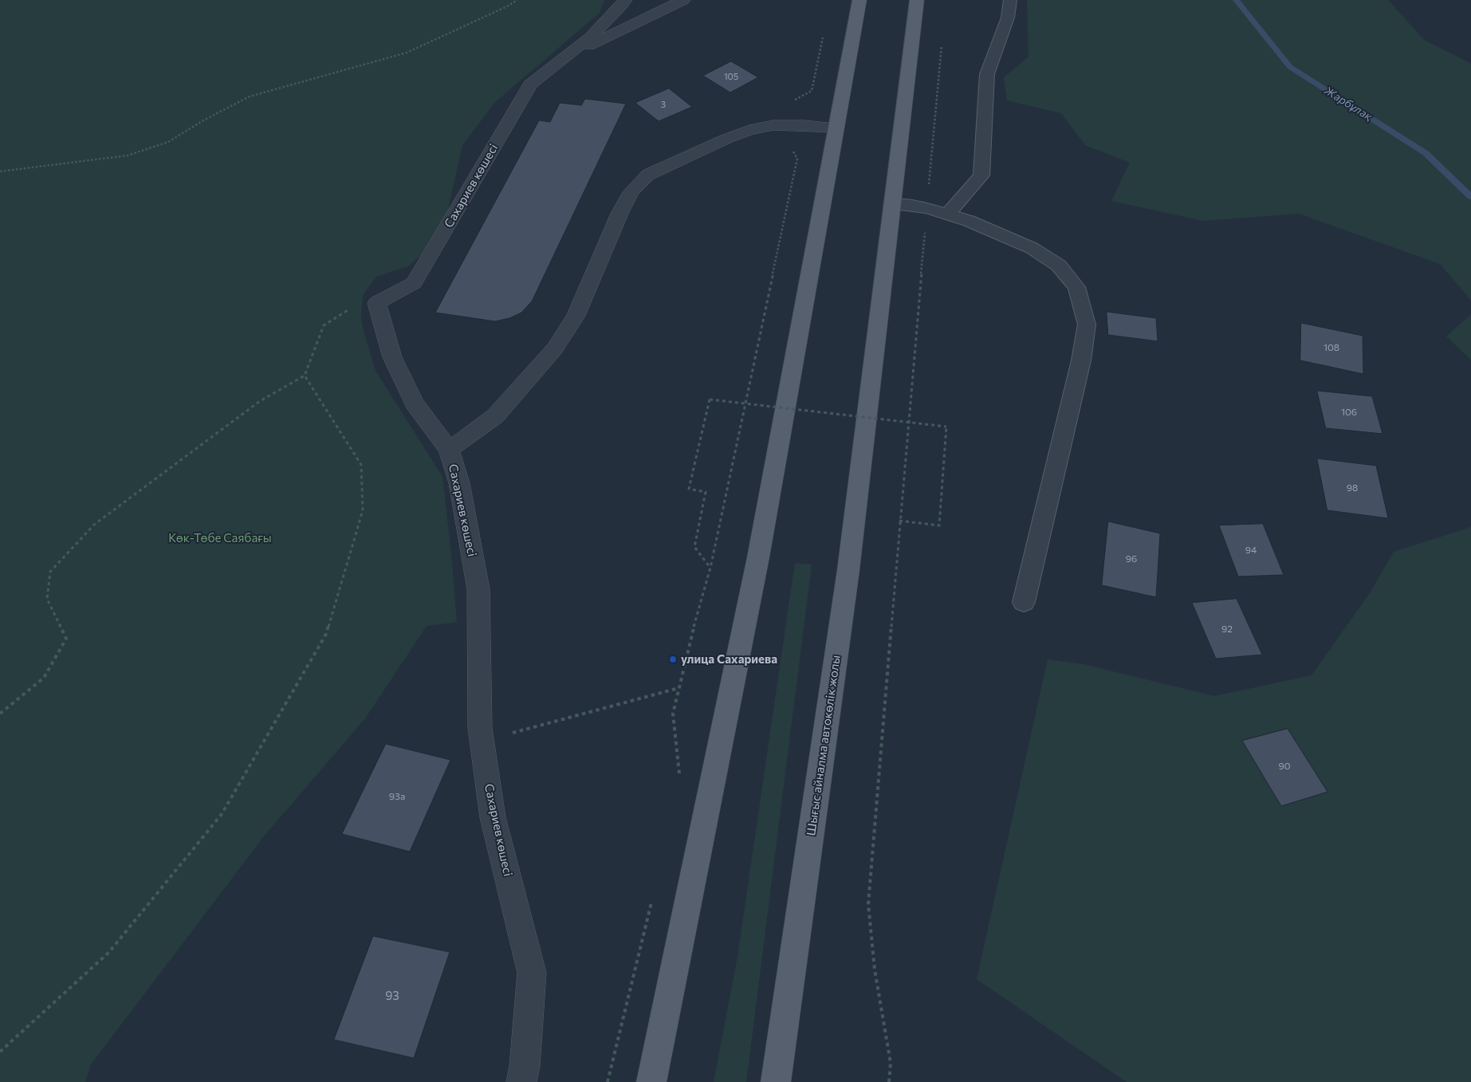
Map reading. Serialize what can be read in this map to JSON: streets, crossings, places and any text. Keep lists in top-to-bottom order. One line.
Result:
{"streets":{"main road":["Шығыс айналма автокөлік жолы"],"street":["Сахариев көшесі"]},"water":["Жарбұлақ"],"parks":["Көк-Төбе Саябағы"],"places":["улица Сахариева"],"house_numbers":["105","3","108","106","98","94","96","92","90","93а","93"]}
